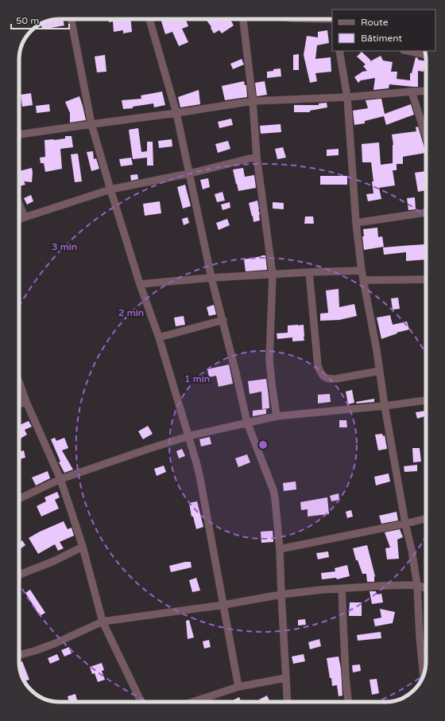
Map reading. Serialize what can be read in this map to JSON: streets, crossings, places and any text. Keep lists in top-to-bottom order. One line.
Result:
{"legend":["Route","Bâtiment"],"scale_bar":"50 m","rings":["3 min","2 min","1 min"]}
